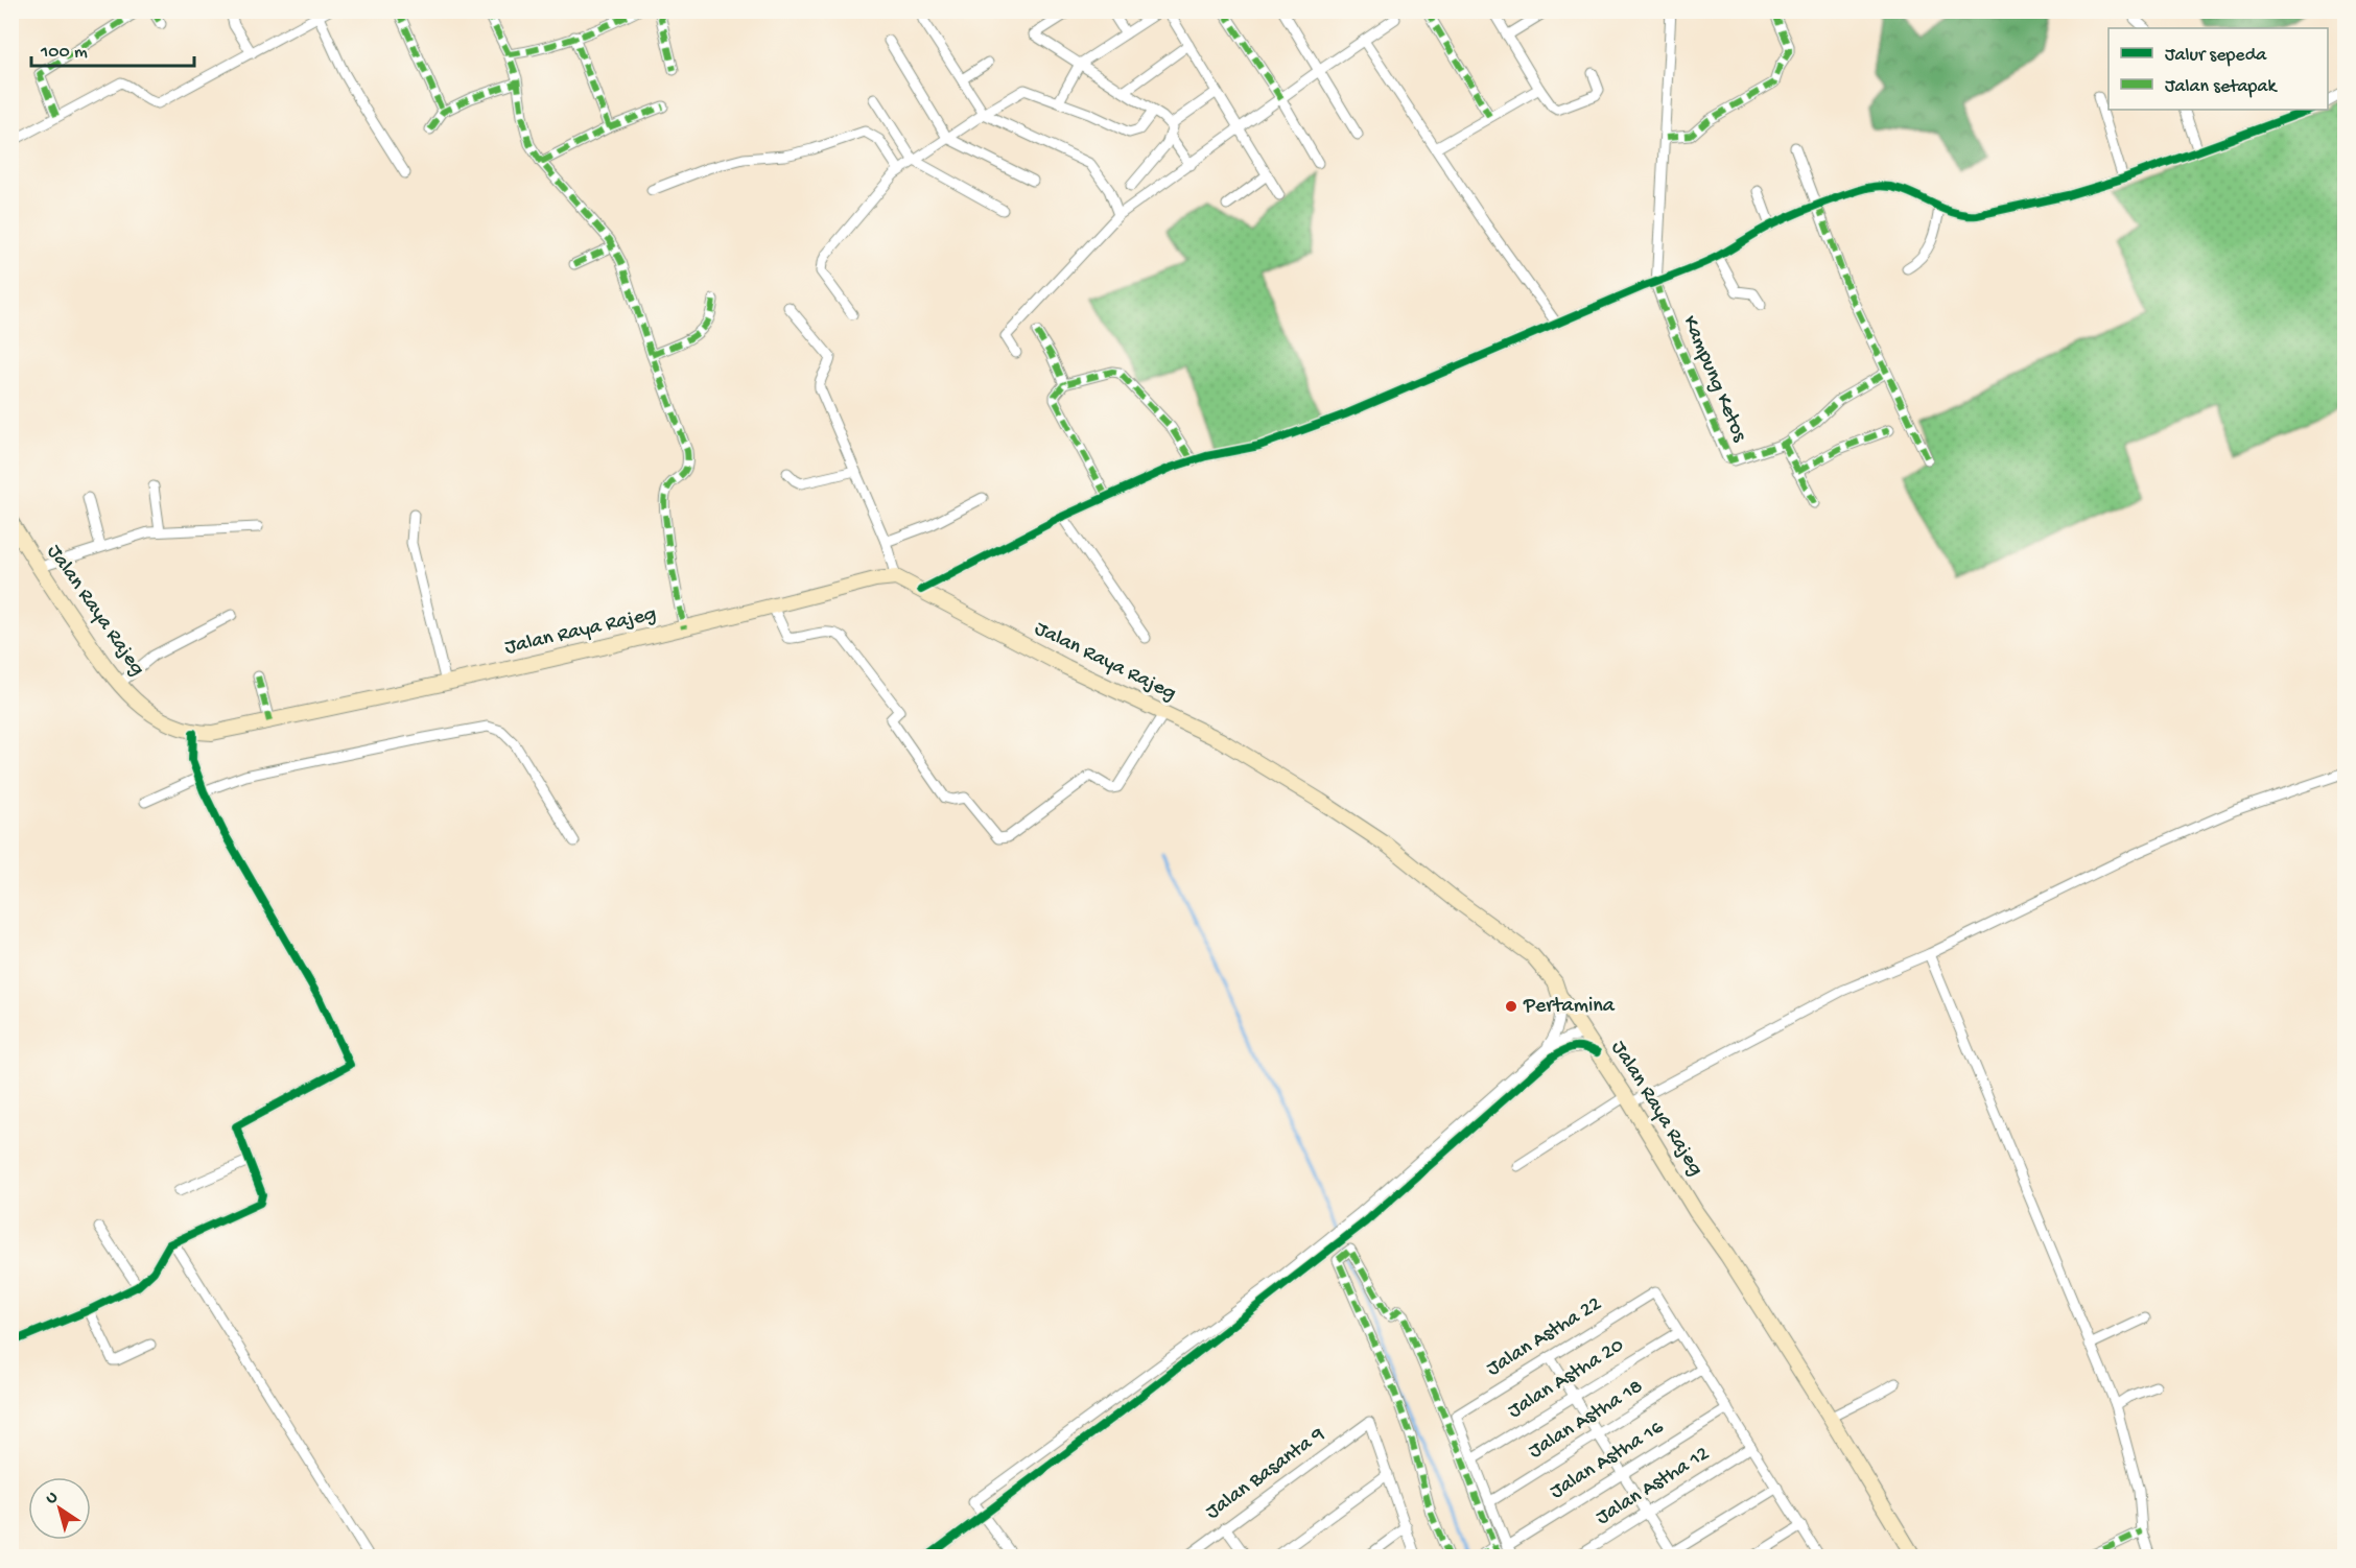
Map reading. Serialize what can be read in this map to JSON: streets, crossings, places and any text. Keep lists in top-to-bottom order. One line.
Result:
{"streets":{"main road":["Jalan Raya Rajeg"],"street":["Kampung Ketos","Jalan Astha 22","Jalan Astha 20","Jalan Astha 18","Jalan Astha 16","Jalan Basanta 9","Jalan Astha 12"]},"crossings":[["Jalan Astha 22","Jalan Astha 20"]],"places":["Pertamina"],"legend":["Jalur sepeda","Jalan setapak"],"scale_bar":"100 m","north":"top left"}
